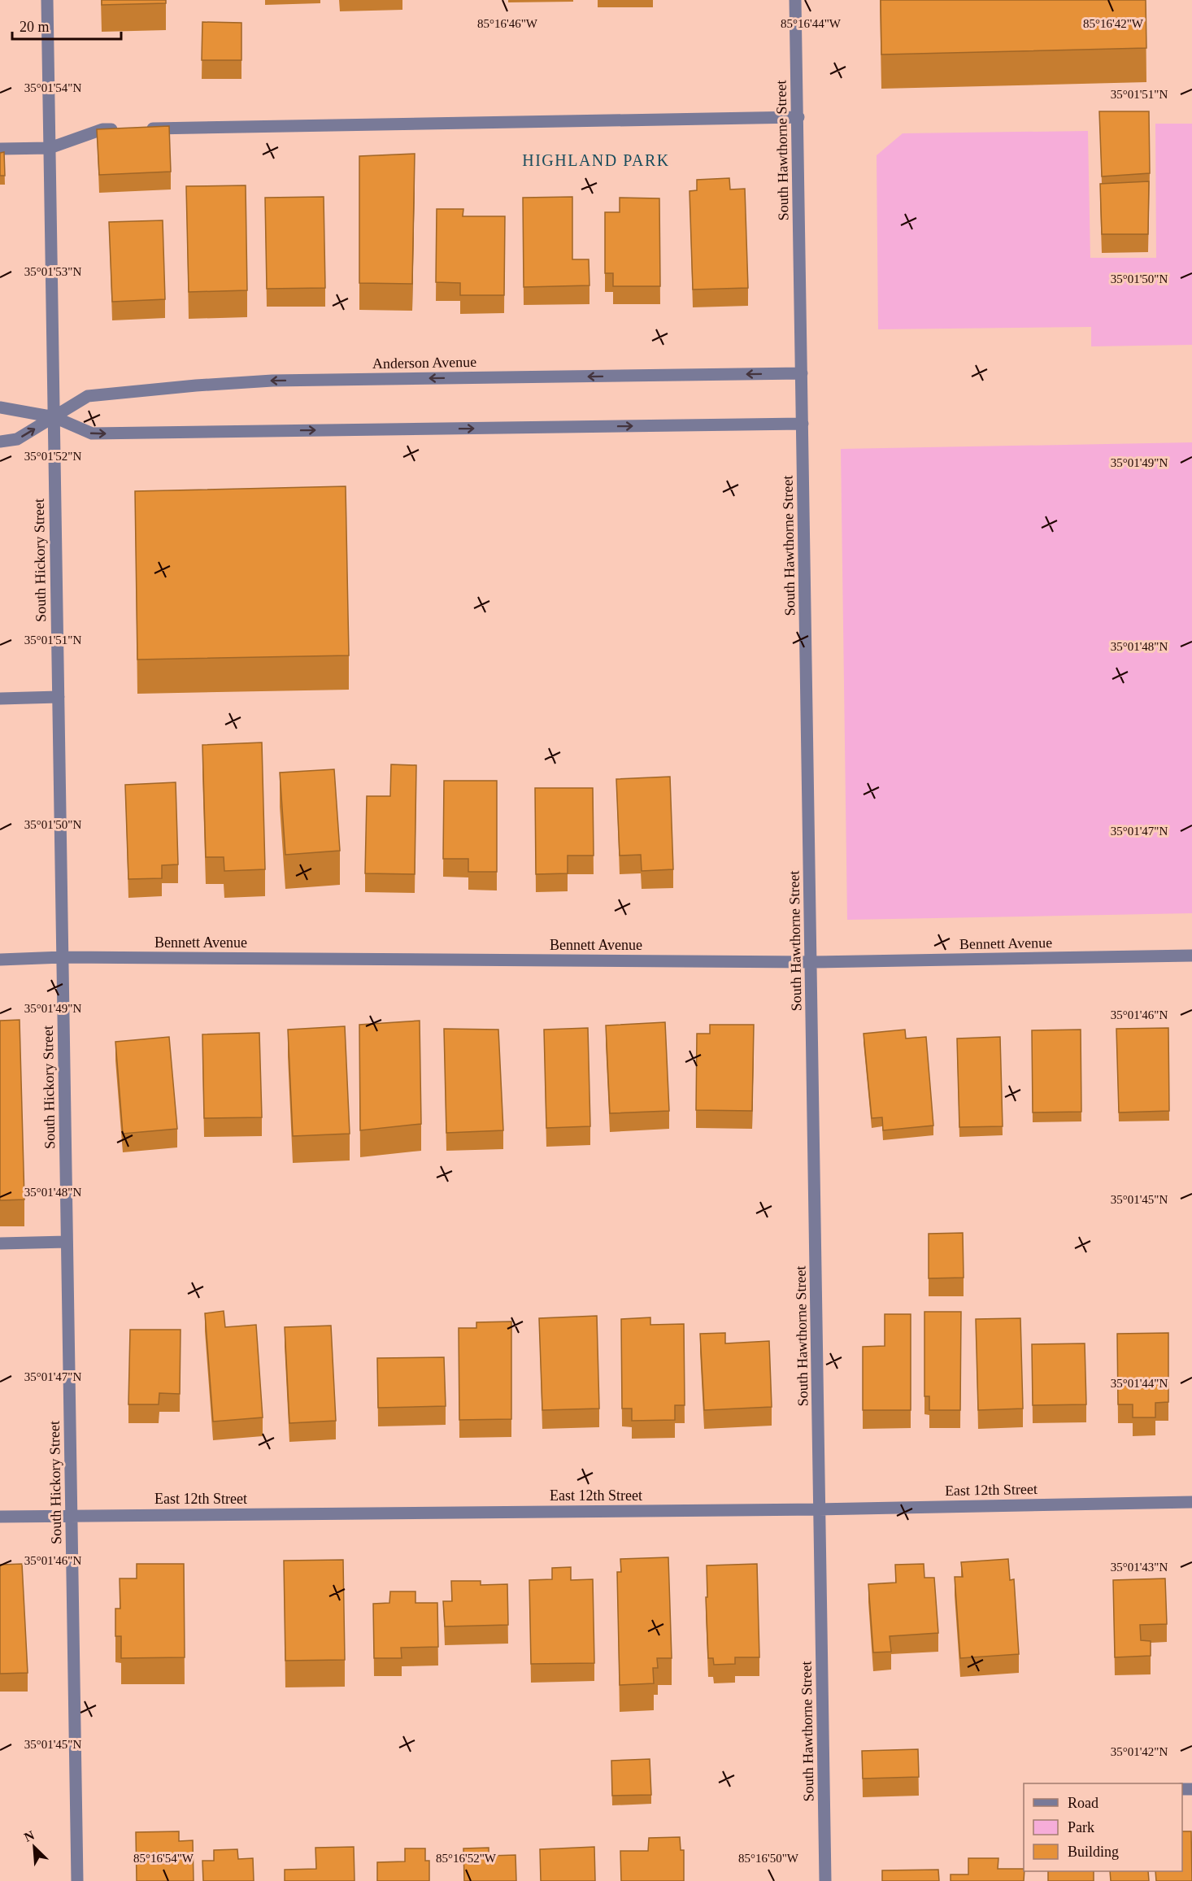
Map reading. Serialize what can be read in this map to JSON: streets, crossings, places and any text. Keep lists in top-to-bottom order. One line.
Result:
{"streets":{"street":["South Hawthorne Street","Anderson Avenue","South Hickory Street","Bennett Avenue","East 12th Street"]},"crossings":[["South Hawthorne Street","Anderson Avenue"],["South Hawthorne Street","Bennett Avenue"],["South Hawthorne Street","East 12th Street"],["Anderson Avenue","South Hickory Street"],["South Hickory Street","Bennett Avenue"],["South Hickory Street","East 12th Street"]],"districts":["HIGHLAND PARK"],"legend":["Road","Park","Building"],"scale_bar":"20 m","north":"top left","coordinates":["85°16'46\"W","85°16'44\"W","85°16'42\"W","35°01'54\"N","35°01'51\"N","35°01'53\"N","35°01'50\"N","35°01'52\"N","35°01'49\"N","35°01'48\"N","35°01'47\"N","35°01'46\"N","35°01'45\"N","35°01'44\"N","35°01'43\"N","35°01'42\"N","85°16'54\"W","85°16'52\"W","85°16'50\"W"]}
